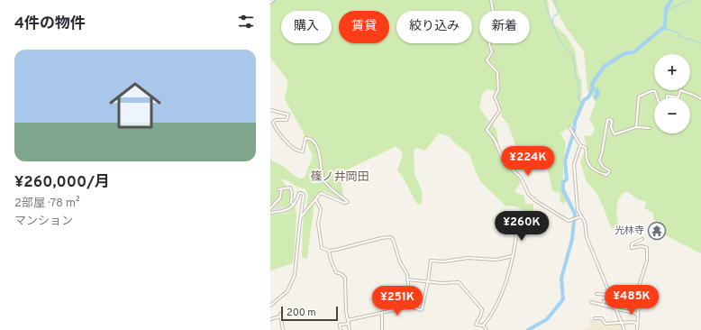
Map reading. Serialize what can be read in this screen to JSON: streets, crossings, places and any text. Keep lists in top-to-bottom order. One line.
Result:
{"districts":["篠ノ井岡田"],"places":{"temple":["光林寺"]},"scale_bar":"200 m","page":{"heading":"4件の物件","chip":["購入","賃貸","絞り込み","新着"],"list":[{"name":"¥260,000/月","note":"2部屋 · 78 m² · マンション"}],"map_buttons":["+","−"],"price":["¥224K","¥260K","¥485K","¥251K"],"scale":"200 m"}}
